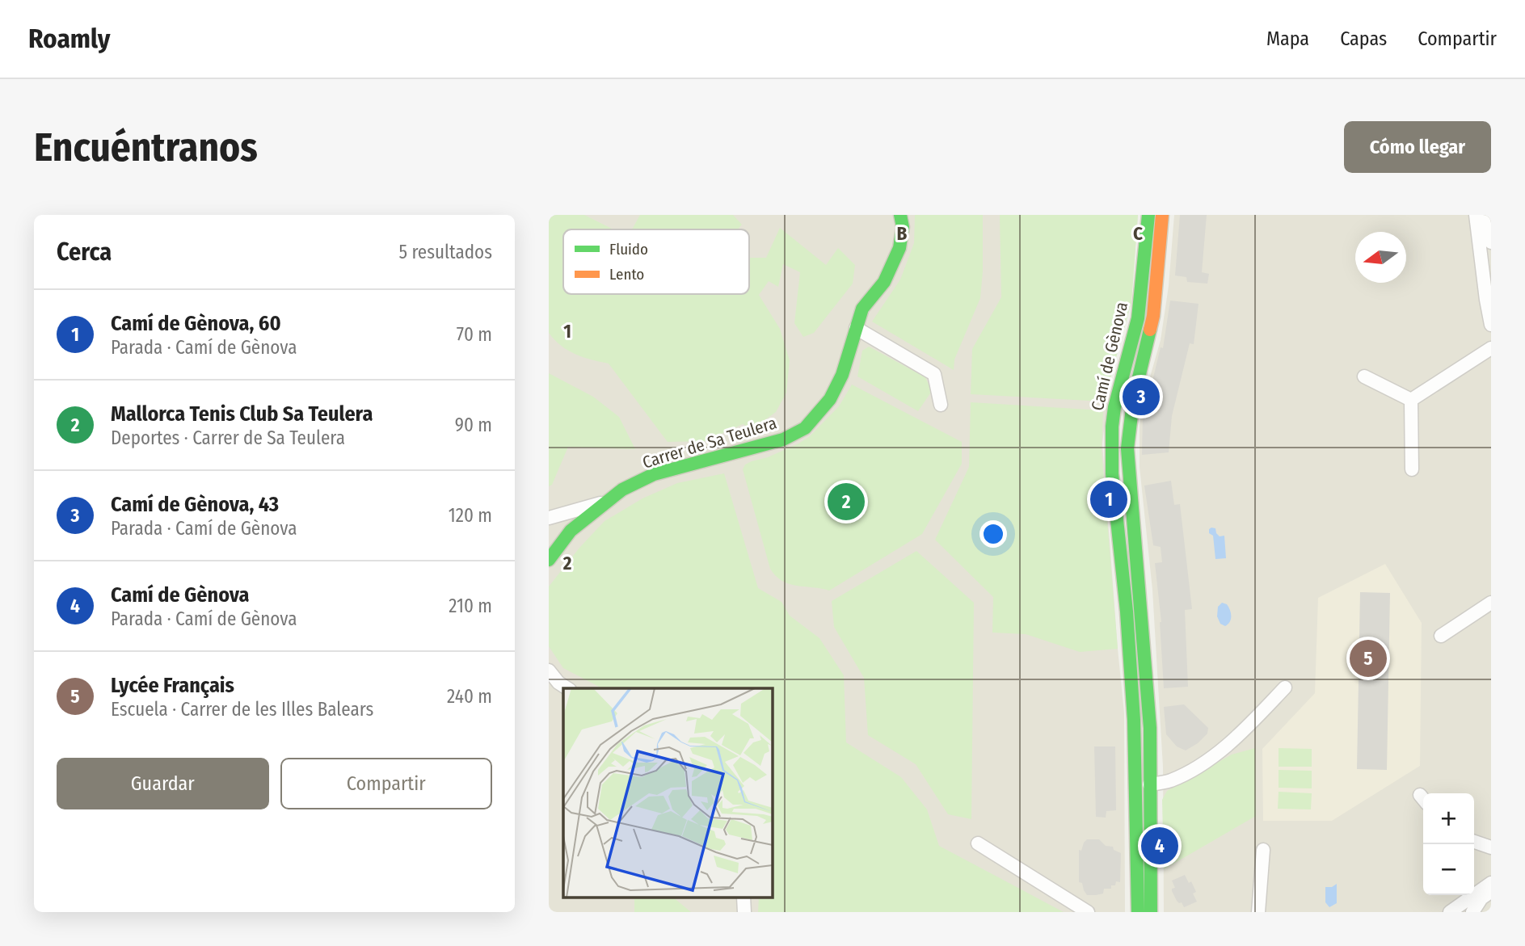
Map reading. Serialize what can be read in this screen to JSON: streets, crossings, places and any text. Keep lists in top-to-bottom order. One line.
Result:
{"streets":{"street":["Camí de Gènova","Carrer de Sa Teulera"]},"legend":["Fluido","Lento"],"north":"left","page":{"header":"Roamly","nav":["Mapa","Capas","Compartir"],"buttons":["Cómo llegar",["Guardar","Compartir"]],"title":"Encuéntranos","heading":["Cerca","5 resultados"],"list":[{"mark":"1","name":"Camí de Gènova, 60","note":"Parada · Camí de Gènova","value":"70 m"},{"mark":"2","name":"Mallorca Tenis Club Sa Teulera","note":"Deportes · Carrer de Sa Teulera","value":"90 m"},{"mark":"3","name":"Camí de Gènova, 43","note":"Parada · Camí de Gènova","value":"120 m"},{"mark":"4","name":"Camí de Gènova","note":"Parada · Camí de Gènova","value":"210 m"},{"mark":"5","name":"Lycée Français","note":"Escuela · Carrer de les Illes Balears","value":"240 m"}],"pins":["3","1","2","5","4"],"map_buttons":["+","−"]},"grid":{"columns":["B","C"],"rows":["1","2"]}}
